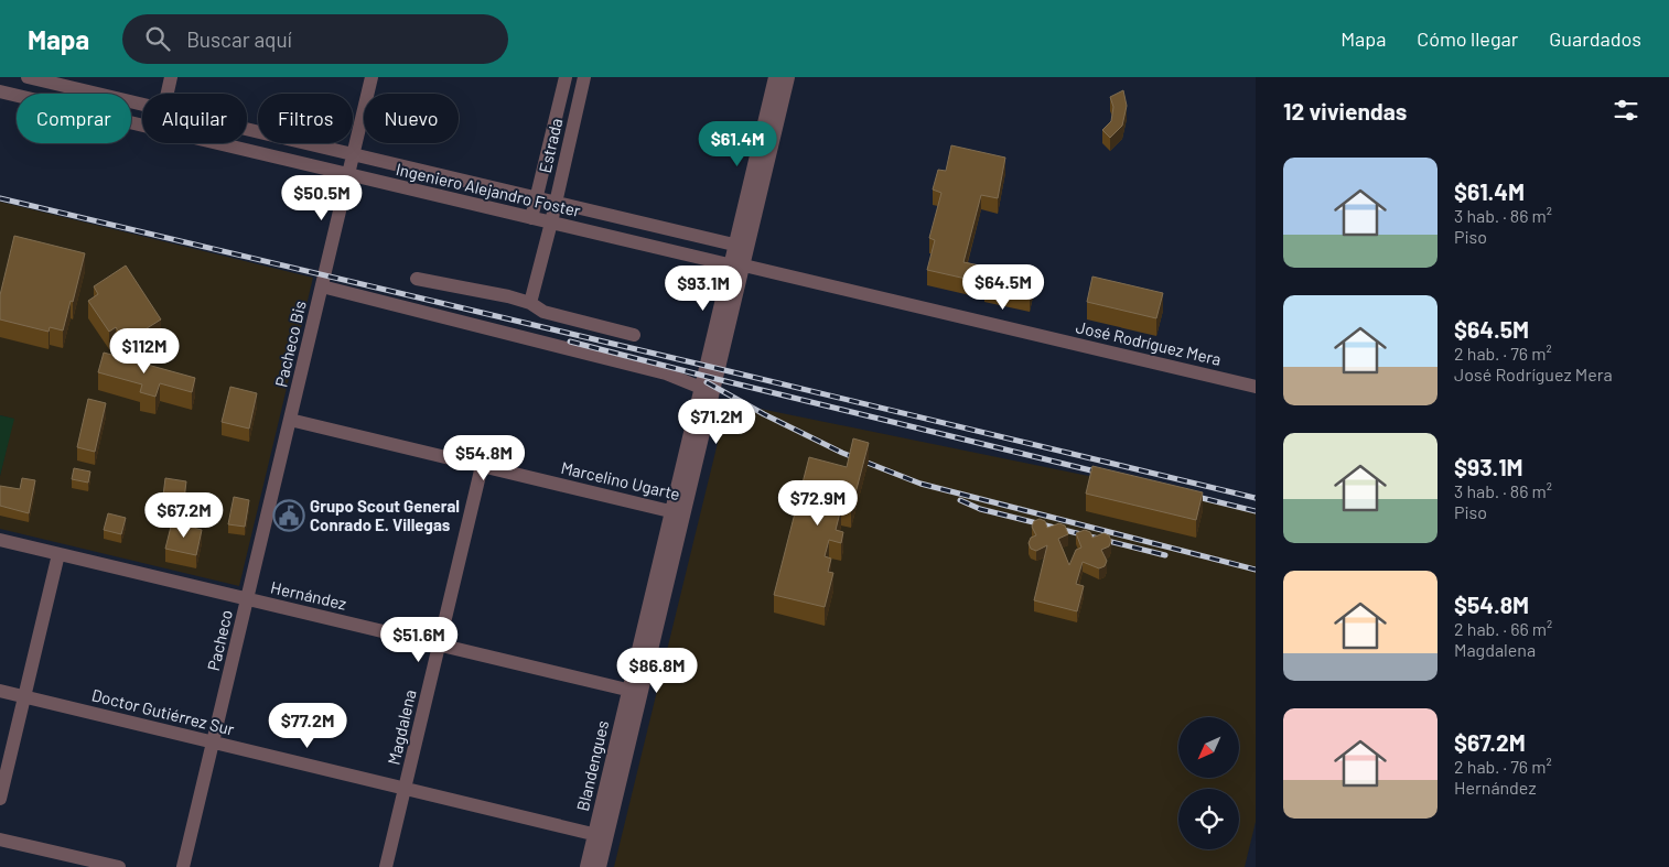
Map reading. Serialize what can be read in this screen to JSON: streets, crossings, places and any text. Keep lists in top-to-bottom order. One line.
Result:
{"streets":{"street":["Estrada","Ingeniero Alejandro Foster","José Rodríguez Mera","Pacheco Bis","Marcelino Ugarte","Hernández","Pacheco","Doctor Gutiérrez Sur","Magdalena","Blandengues"]},"crossings":[["Estrada","Ingeniero Alejandro Foster"],["Ingeniero Alejandro Foster","José Rodríguez Mera"],["Ingeniero Alejandro Foster","Pacheco Bis"],["Pacheco Bis","Marcelino Ugarte"],["Pacheco Bis","Pacheco"],["Marcelino Ugarte","Pacheco"],["Marcelino Ugarte","Magdalena"],["Marcelino Ugarte","Blandengues"],["Hernández","Pacheco"],["Hernández","Magdalena"],["Hernández","Blandengues"],["Pacheco","Doctor Gutiérrez Sur"],["Doctor Gutiérrez Sur","Magdalena"],["Doctor Gutiérrez Sur","Blandengues"]],"places":{"public building":["Grupo Scout General Conrado E. Villegas"]},"north":"bottom left","page":{"header":"Mapa","search":"Buscar aquí","nav":["Mapa","Cómo llegar","Guardados"],"heading":"12 viviendas","chip":["Comprar","Alquilar","Filtros","Nuevo"],"price":["$61.4M","$50.5M","$64.5M","$93.1M","$112M","$71.2M","$54.8M","$72.9M","$67.2M","$51.6M","$86.8M","$77.2M"],"list":[{"name":"$61.4M","note":"3 hab. · 86 m² · Piso"},{"name":"$64.5M","note":"2 hab. · 76 m² · José Rodríguez Mera"},{"name":"$93.1M","note":"3 hab. · 86 m² · Piso"},{"name":"$54.8M","note":"2 hab. · 66 m² · Magdalena"},{"name":"$67.2M","note":"2 hab. · 76 m² · Hernández"}]}}
